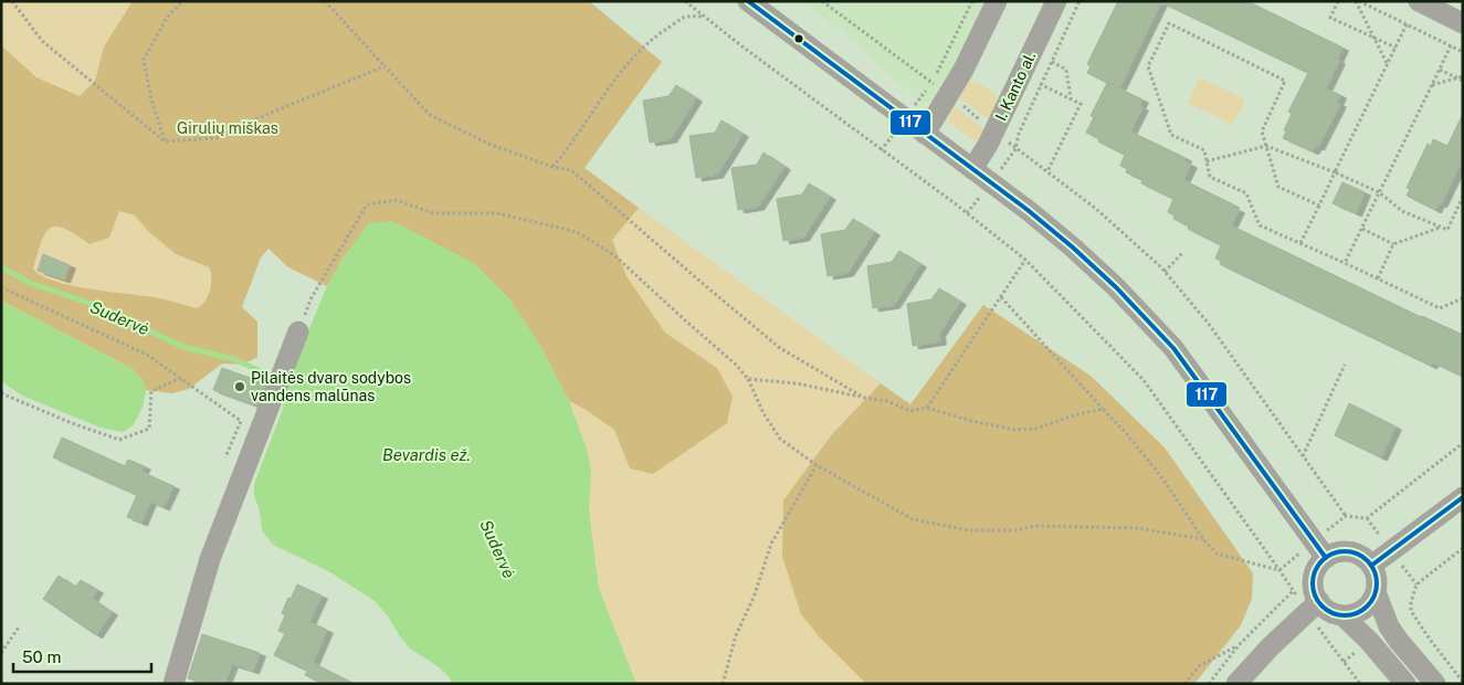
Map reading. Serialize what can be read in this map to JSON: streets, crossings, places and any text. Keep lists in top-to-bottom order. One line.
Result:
{"streets":{"street":["I. Kanto al."]},"water":["Sudervė","Bevardis ež."],"parks":["Girulių miškas"],"places":["Pilaitės dvaro sodybos vandens malūnas"],"lines":["transit line 117"],"scale_bar":"50 m"}
